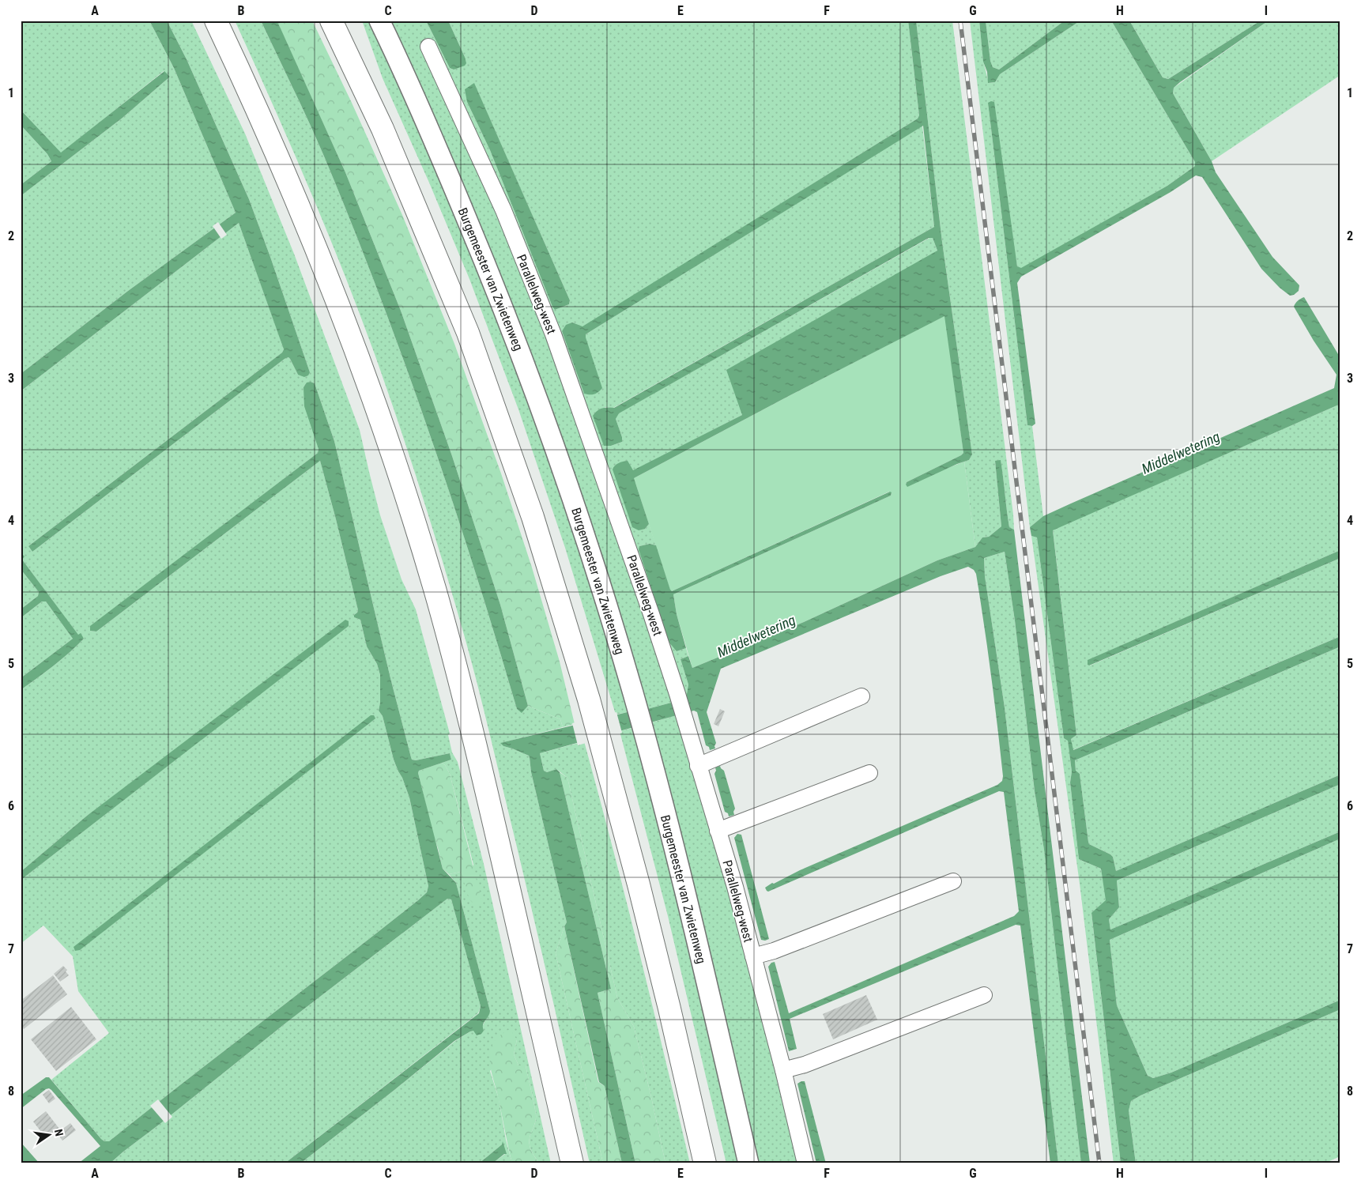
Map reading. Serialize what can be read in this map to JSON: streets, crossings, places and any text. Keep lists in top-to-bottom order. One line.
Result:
{"streets":{"main road":["Burgemeester van Zwietenweg"],"street":["Parallelweg-west"]},"water":["Middelwetering"],"north":"right","grid":{"columns":["A","B","C","D","E","F","G","H","I"],"rows":["1","2","3","4","5","6","7","8"]}}
